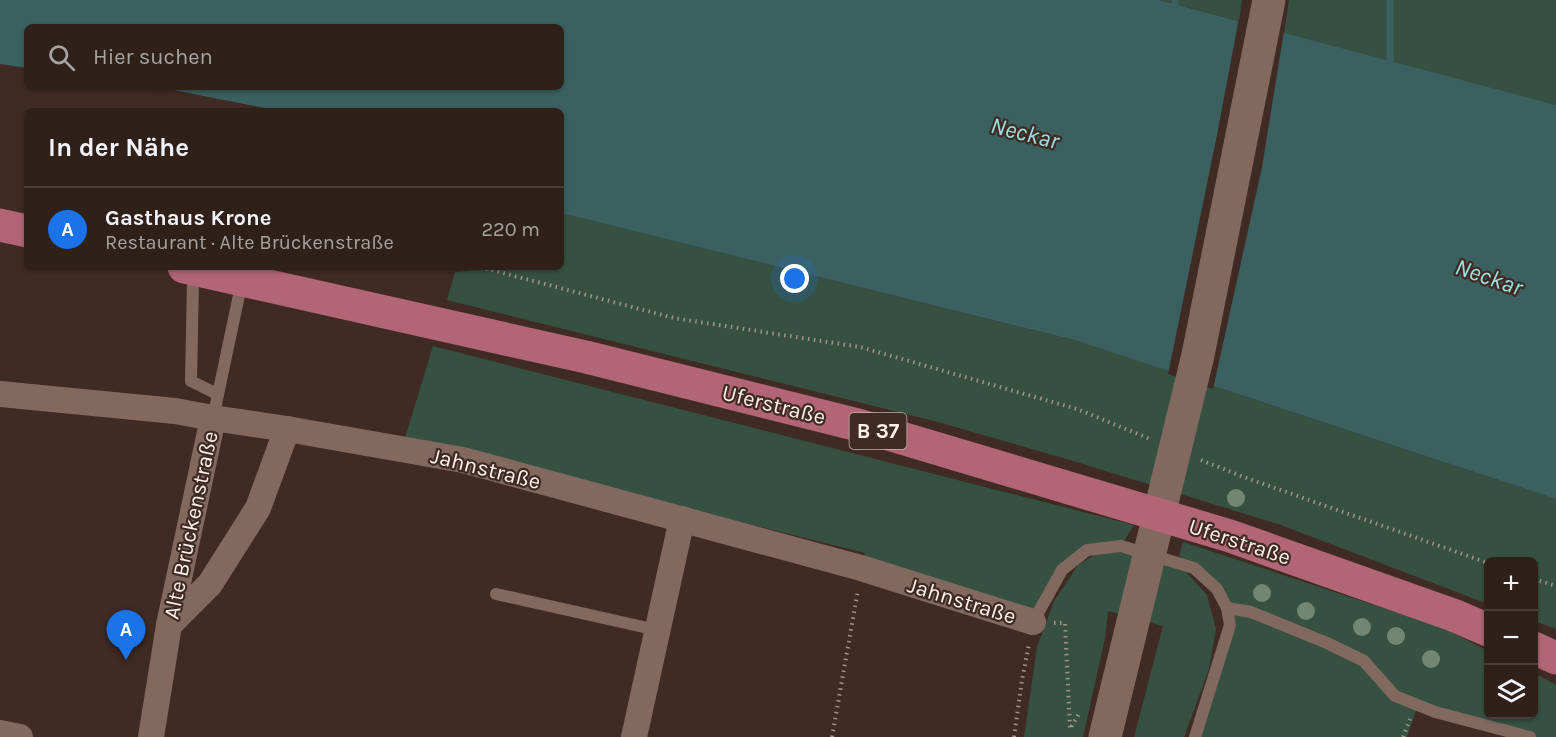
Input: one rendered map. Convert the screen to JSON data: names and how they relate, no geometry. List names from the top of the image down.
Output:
{
  "streets": {
    "main road": ["Uferstraße", "B 37"],
    "street": ["Jahnstraße", "Alte Brückenstraße"]
  },
  "crossings": [
    ["Jahnstraße", "Alte Brückenstraße"]
  ],
  "water": ["Neckar"],
  "page": {
    "search": "Hier suchen",
    "heading": "In der Nähe",
    "list": [
      {
        "mark": "A",
        "name": "Gasthaus Krone",
        "note": "Restaurant · Alte Brückenstraße",
        "value": "220 m"
      }
    ],
    "map_buttons": ["+", "−"],
    "pins": "A"
  }
}
